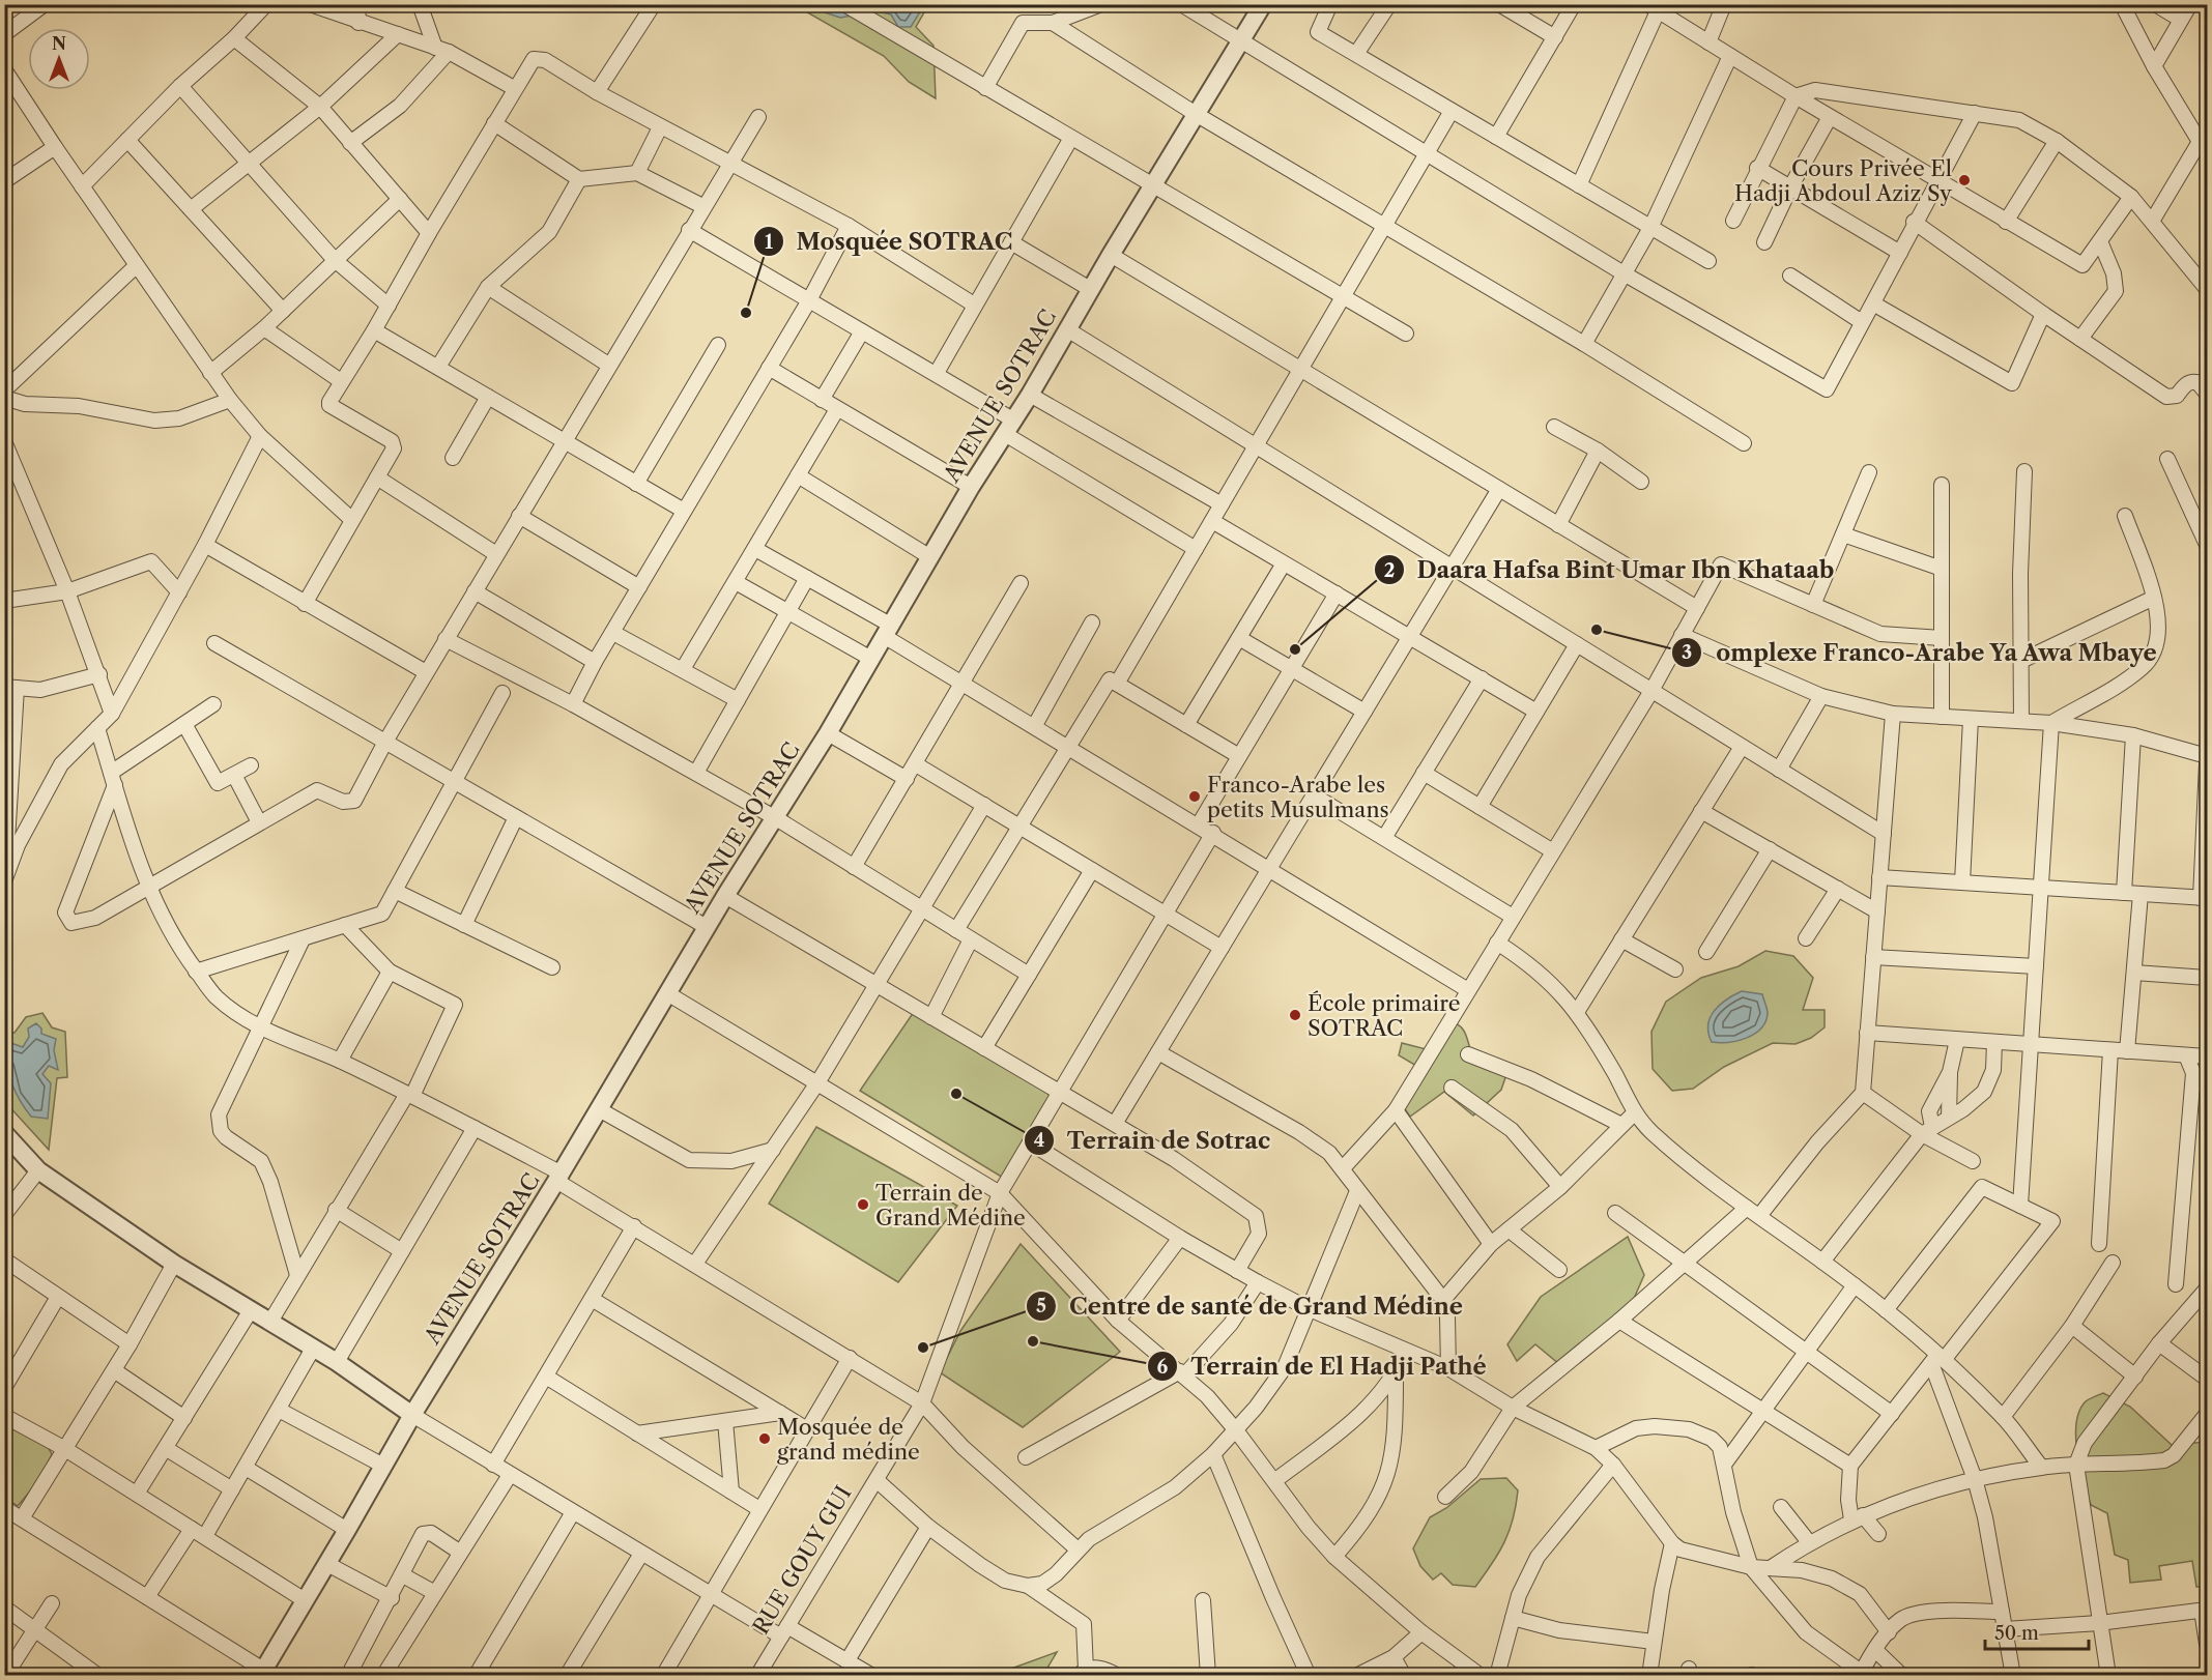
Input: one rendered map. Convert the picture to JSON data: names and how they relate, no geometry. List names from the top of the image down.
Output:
{
  "streets": {
    "street": ["AVENUE SOTRAC", "RUE GOUY GUI"]
  },
  "places": [
    "Cours Privée El Hadji Abdoul Aziz Sy",
    "Mosquée SOTRAC",
    "omplexe Franco-Arabe Ya Awa Mbaye",
    "Daara Hafsa Bint Umar Ibn Khataab",
    "Franco-Arabe les petits Musulmans",
    "École primaire SOTRAC",
    "Terrain de Sotrac",
    "Terrain de Grand Médine",
    "Terrain de El Hadji Pathé",
    "Centre de santé de Grand Médine",
    "Mosquée de grand médine"
  ],
  "scale_bar": "50 m",
  "north": "top"
}
